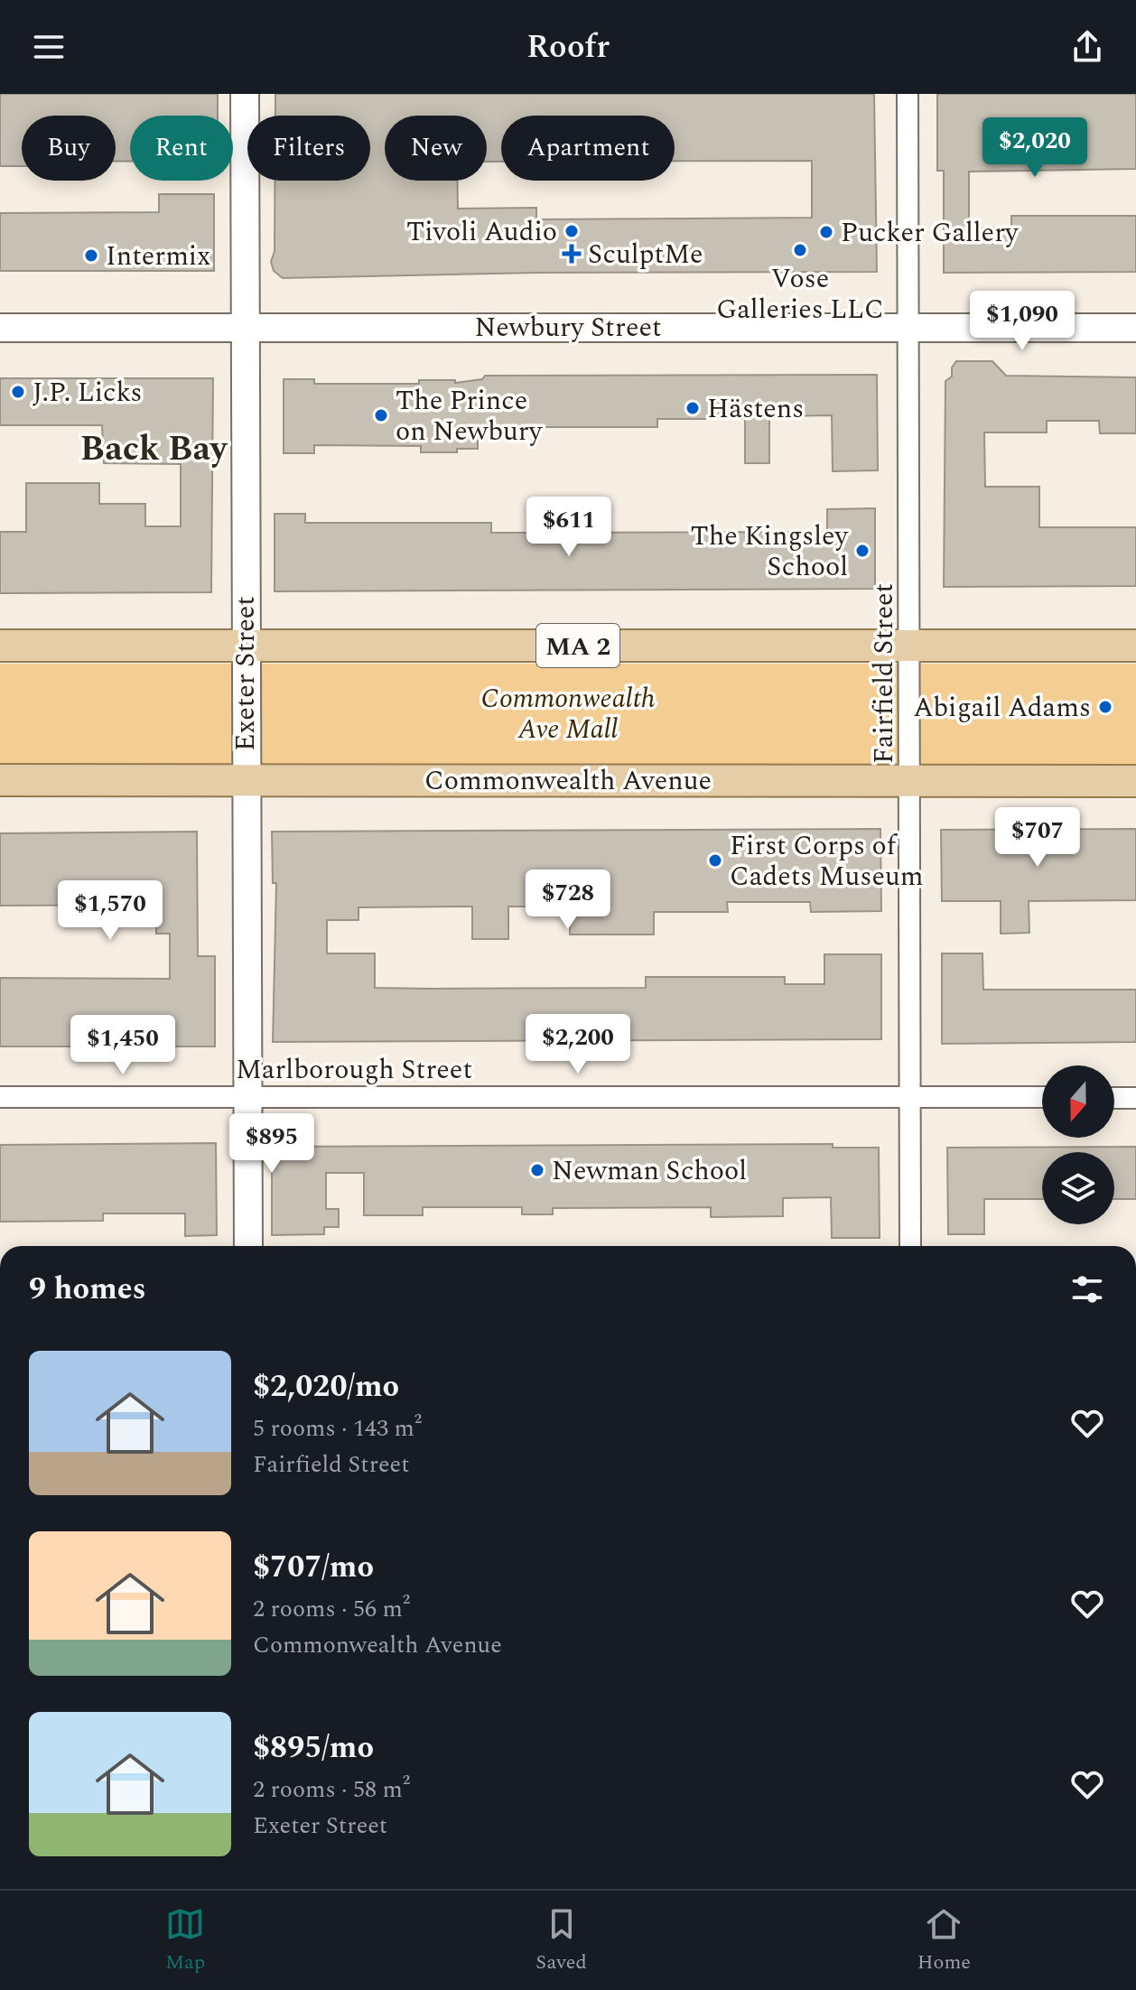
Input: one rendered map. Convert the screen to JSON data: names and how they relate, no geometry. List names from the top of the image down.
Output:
{
  "streets": {
    "main road": [
      "Newbury Street",
      "MA 2",
      "Exeter Street",
      "Commonwealth Avenue"
    ],
    "street": ["Fairfield Street", "Marlborough Street"]
  },
  "crossings": [
    ["Newbury Street", "Exeter Street"],
    ["Newbury Street", "Fairfield Street"],
    ["MA 2", "Exeter Street"],
    ["MA 2", "Fairfield Street"],
    ["Exeter Street", "Commonwealth Avenue"],
    ["Exeter Street", "Marlborough Street"],
    ["Fairfield Street", "Commonwealth Avenue"],
    ["Fairfield Street", "Marlborough Street"]
  ],
  "districts": ["Back Bay"],
  "parks": ["Commonwealth Ave Mall"],
  "places": {
    "other": [
      "Tivoli Audio",
      "Pucker Gallery",
      "Vose Galleries LLC",
      "Intermix",
      "J.P. Licks",
      "Hästens",
      "The Prince on Newbury",
      "The Kingsley School",
      "Abigail Adams",
      "First Corps of Cadets Museum",
      "Newman School"
    ],
    "health": ["SculptMe"]
  },
  "north": "bottom",
  "page": {
    "header": "Roofr",
    "chip": [
      "Buy",
      "Rent",
      "Filters",
      "New",
      "Apartment"
    ],
    "price": [
      "$2,020",
      "$1,090",
      "$611",
      "$707",
      "$728",
      "$1,570",
      "$2,200",
      "$1,450",
      "$895"
    ],
    "heading": "9 homes",
    "list": [
      {
        "name": "$2,020/mo",
        "note": "5 rooms · 143 m² · Fairfield Street"
      },
      {
        "name": "$707/mo",
        "note": "2 rooms · 56 m² · Commonwealth Avenue"
      },
      {
        "name": "$895/mo",
        "note": "2 rooms · 58 m² · Exeter Street"
      }
    ],
    "tabs": ["Map", "Saved", "Home"]
  }
}
